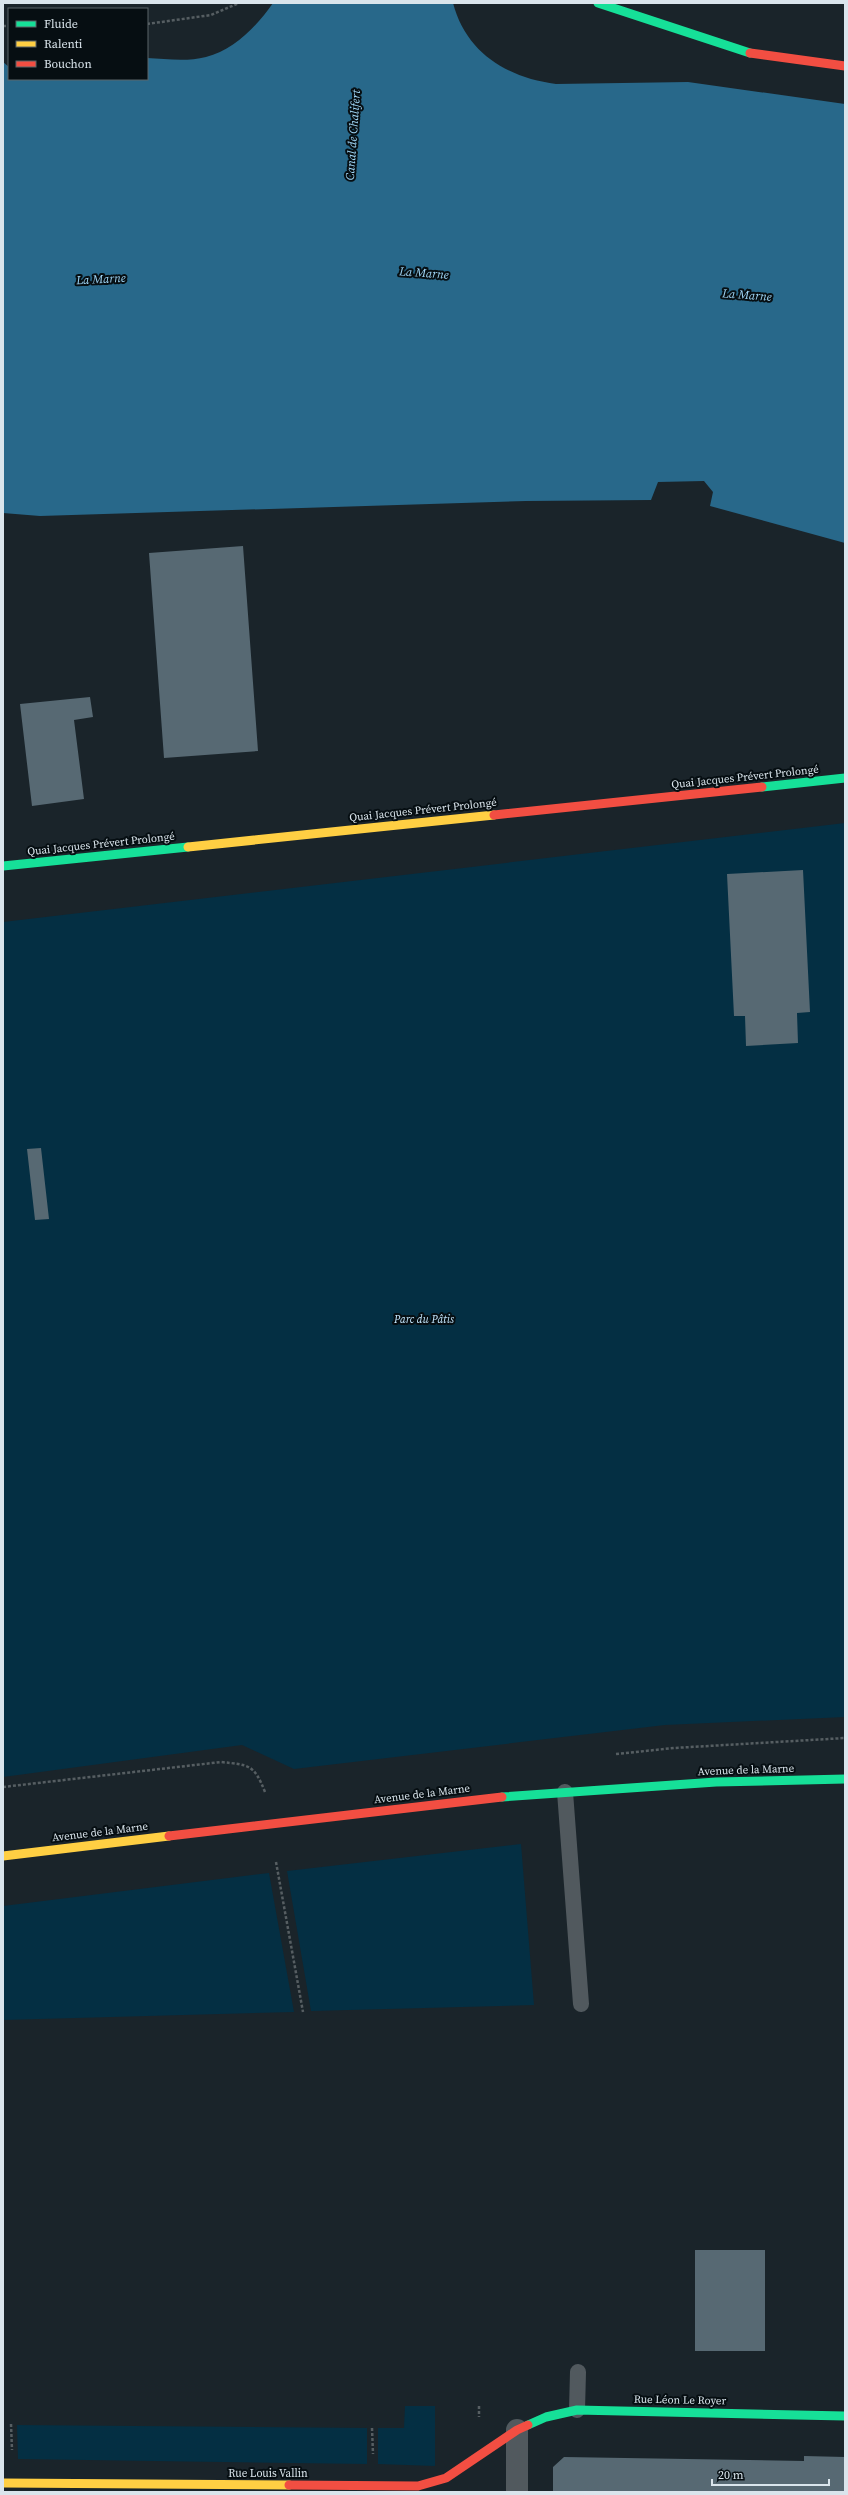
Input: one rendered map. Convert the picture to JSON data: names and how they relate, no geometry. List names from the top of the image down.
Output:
{
  "streets": {
    "street": [
      "Quai Jacques Prévert Prolongé",
      "Avenue de la Marne",
      "Rue Léon Le Royer",
      "Rue Louis Vallin"
    ]
  },
  "crossings": [
    ["Rue Léon Le Royer", "Rue Louis Vallin"]
  ],
  "water": ["Canal de Chalifert", "La Marne"],
  "parks": ["Parc du Pâtis"],
  "legend": ["Fluide", "Ralenti", "Bouchon"],
  "scale_bar": "20 m"
}
